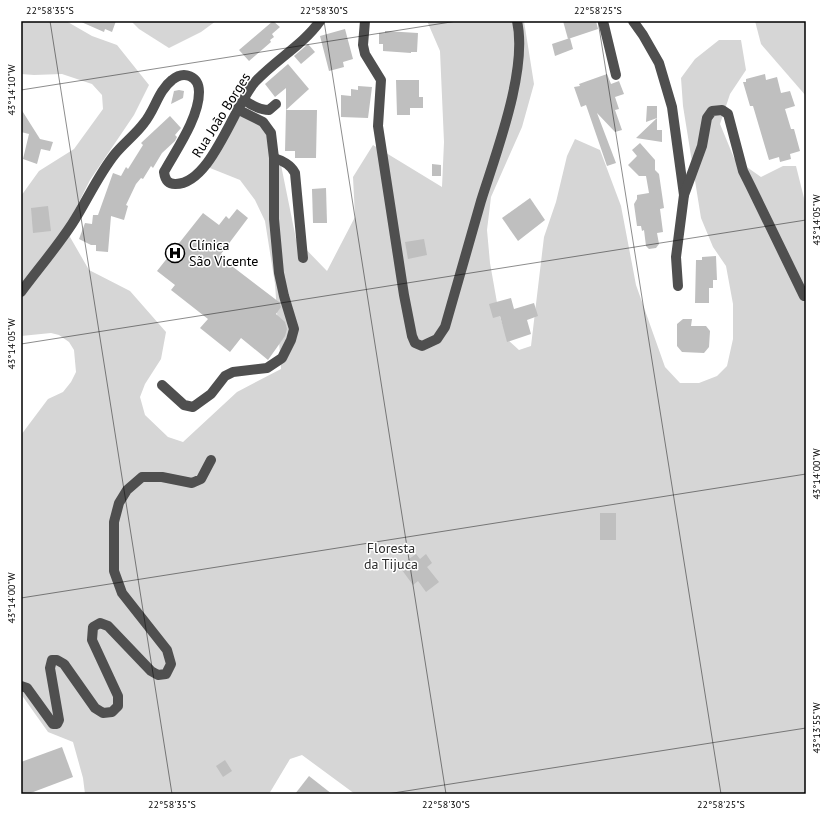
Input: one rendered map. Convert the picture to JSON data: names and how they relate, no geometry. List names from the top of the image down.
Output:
{
  "streets": {
    "street": ["Rua João Borges"]
  },
  "parks": ["Floresta da Tijuca"],
  "places": {
    "hospital": ["Clínica São Vicente"]
  },
  "coordinates": [
    "22°58'35\"S",
    "22°58'30\"S",
    "22°58'25\"S",
    "43°14'10\"W",
    "43°14'05\"W",
    "43°14'00\"W",
    "43°13'55\"W"
  ]
}
